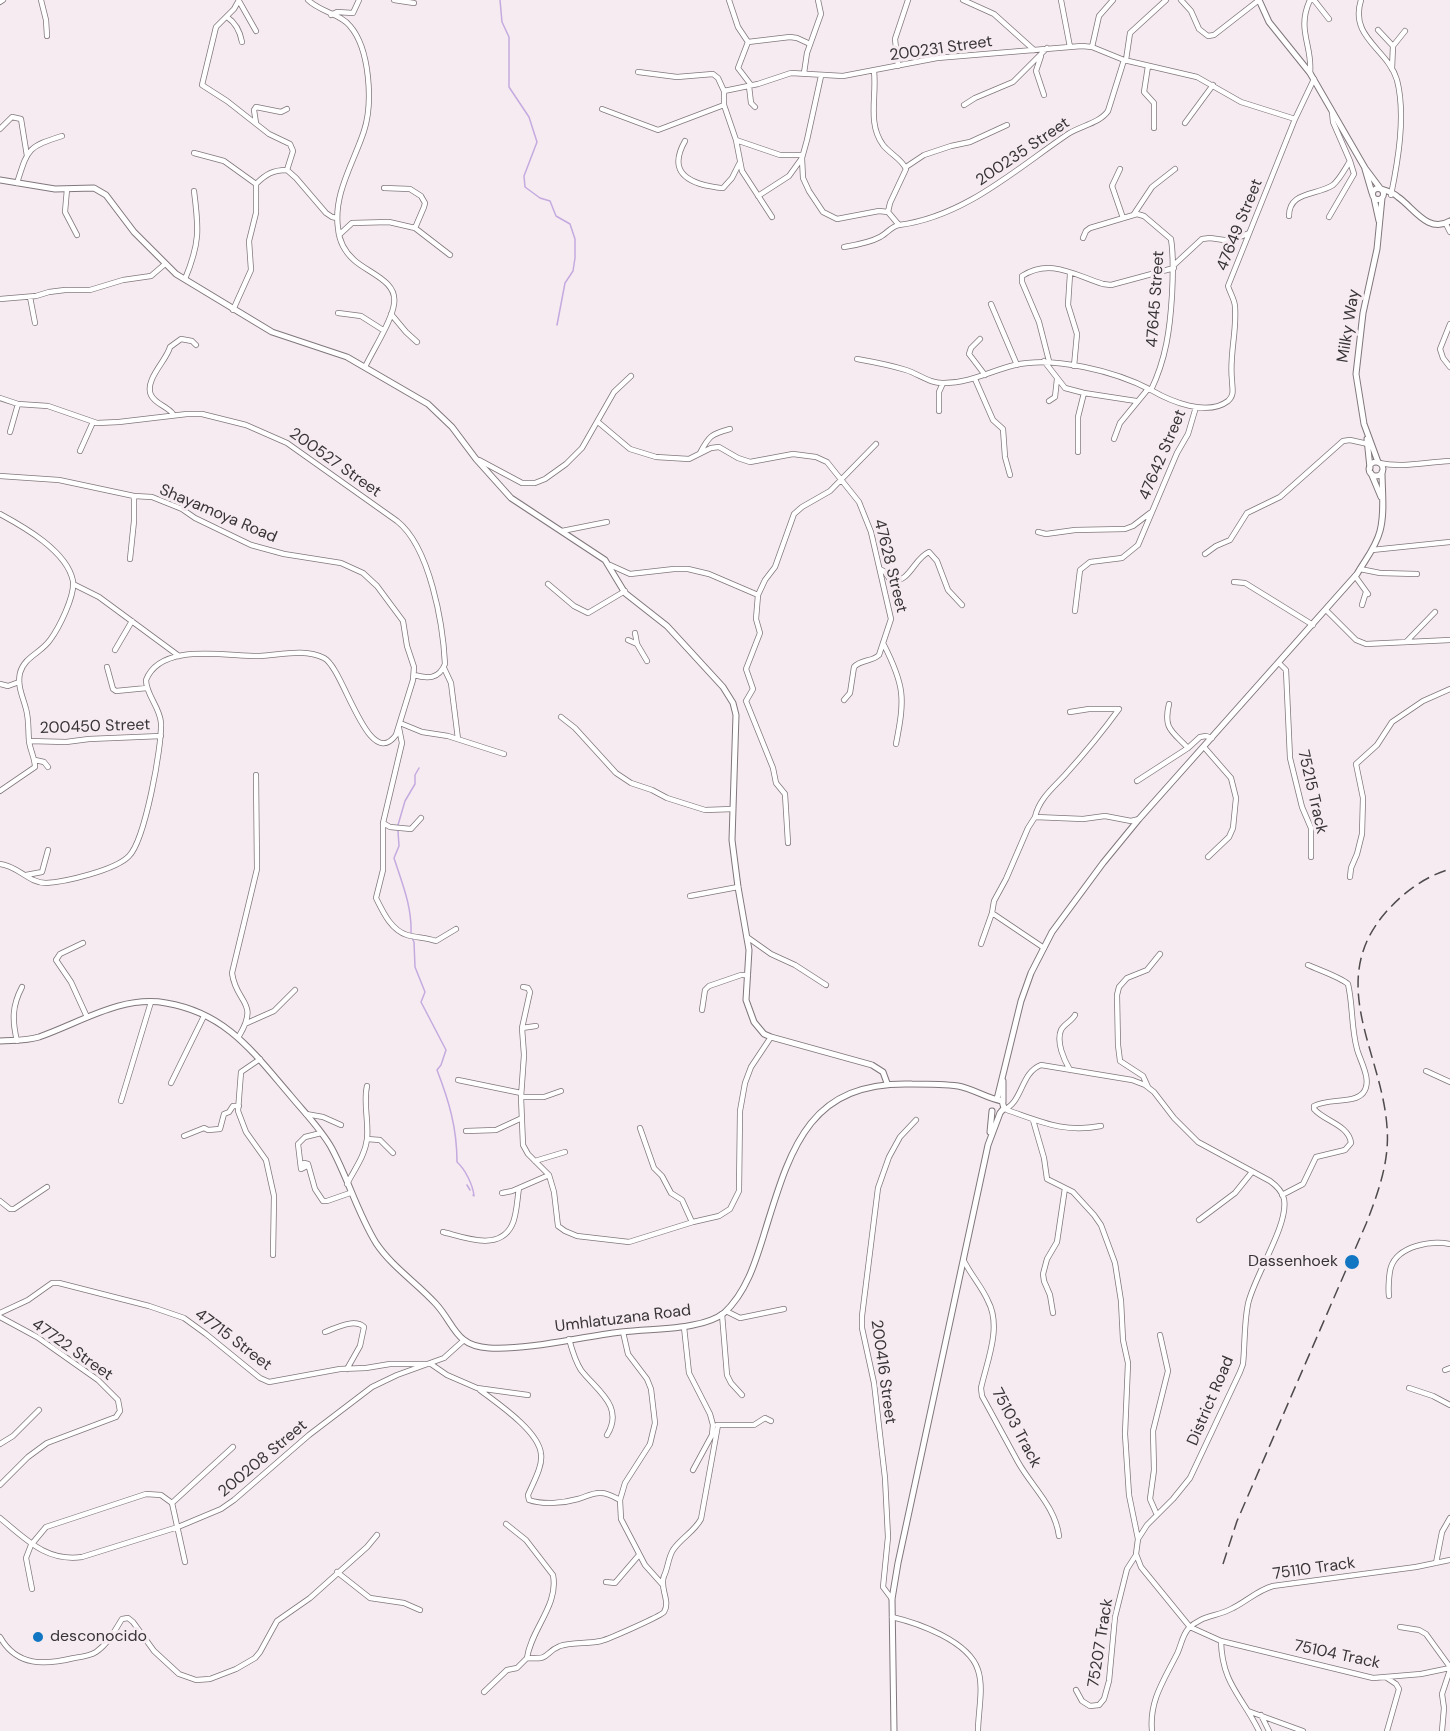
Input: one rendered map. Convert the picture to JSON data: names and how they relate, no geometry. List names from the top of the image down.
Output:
{
  "streets": {
    "street": [
      "200231 Street",
      "200235 Street",
      "47649 Street",
      "47645 Street",
      "Milky Way",
      "47642 Street",
      "200527 Street",
      "Shayamoya Road",
      "47628 Street",
      "200450 Street",
      "75215 Track",
      "Umhlatuzana Road",
      "47715 Street",
      "47722 Street",
      "200416 Street",
      "District Road",
      "75103 Track",
      "200208 Street",
      "75110 Track",
      "75207 Track",
      "75104 Track"
    ]
  },
  "crossings": [
    ["200231 Street", "200235 Street"],
    ["200231 Street", "47649 Street"],
    ["47649 Street", "47645 Street"],
    ["47649 Street", "Milky Way"],
    ["47649 Street", "47642 Street"],
    ["Milky Way", "75215 Track"],
    ["Umhlatuzana Road", "200208 Street"],
    ["47715 Street", "47722 Street"],
    ["47715 Street", "200208 Street"]
  ],
  "places": ["Dassenhoek", "desconocido"]
}
